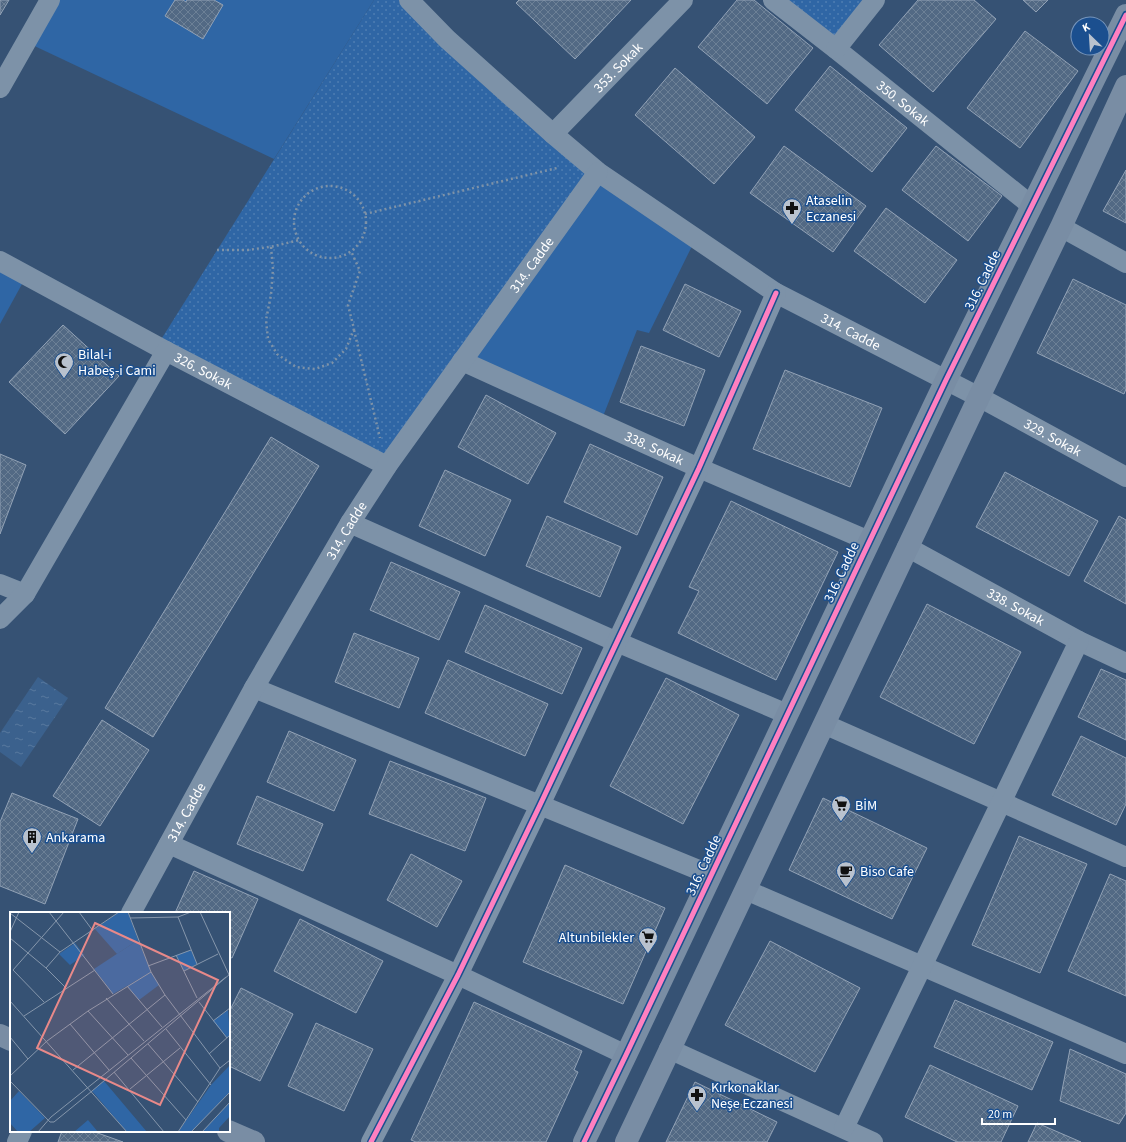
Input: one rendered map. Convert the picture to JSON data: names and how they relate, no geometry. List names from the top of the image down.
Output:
{
  "streets": {
    "street": [
      "353. Sokak",
      "350. Sokak",
      "314. Cadde",
      "316. Cadde",
      "326. Sokak",
      "329. Sokak",
      "338. Sokak"
    ]
  },
  "crossings": [
    ["353. Sokak", "314. Cadde"],
    ["350. Sokak", "316. Cadde"],
    ["314. Cadde", "316. Cadde"],
    ["314. Cadde", "326. Sokak"],
    ["314. Cadde", "329. Sokak"],
    ["314. Cadde", "338. Sokak"],
    ["316. Cadde", "338. Sokak"]
  ],
  "places": {
    "pharmacy": ["Ataselin Eczanesi", "Kırkonaklar Neşe Eczanesi"],
    "mosque": ["Bilal-i Habeş-i Cami"],
    "supermarket": ["BİM", "Altunbilekler"],
    "building": ["Ankarama"],
    "cafe": ["Biso Cafe"]
  },
  "scale_bar": "20 m",
  "north": "top left"
}
